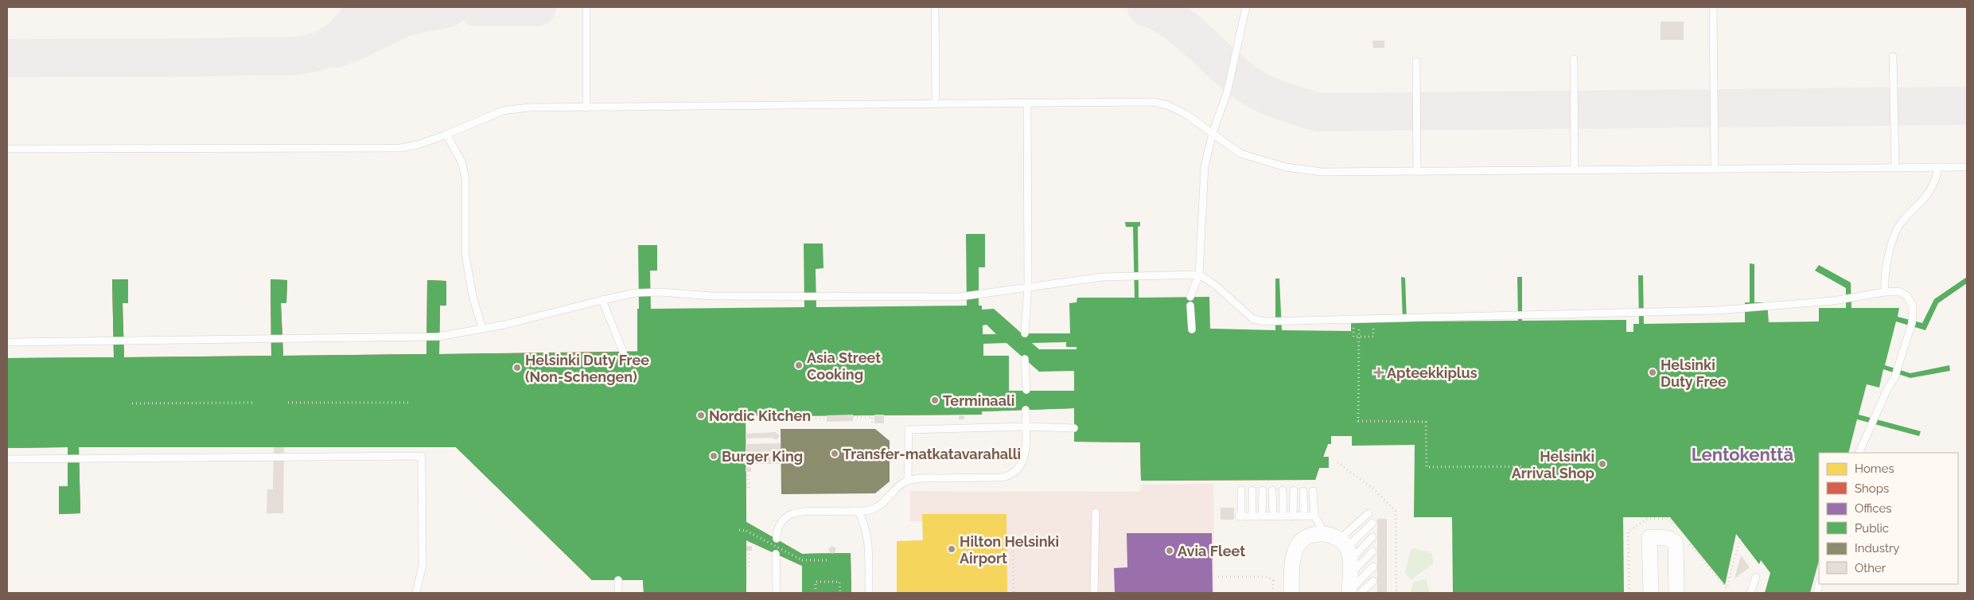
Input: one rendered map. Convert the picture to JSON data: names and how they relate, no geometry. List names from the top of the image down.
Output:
{
  "districts": ["Lentokenttä"],
  "places": {
    "other": [
      "Asia Street Cooking",
      "Helsinki Duty Free (Non-Schengen)",
      "Helsinki Duty Free",
      "Terminaali",
      "Nordic Kitchen",
      "Transfer-matkatavarahalli",
      "Burger King",
      "Helsinki Arrival Shop",
      "Hilton Helsinki Airport",
      "Avia Fleet"
    ],
    "health": ["Apteekkiplus"]
  },
  "legend": [
    "Homes",
    "Shops",
    "Offices",
    "Public",
    "Industry",
    "Other"
  ]
}
